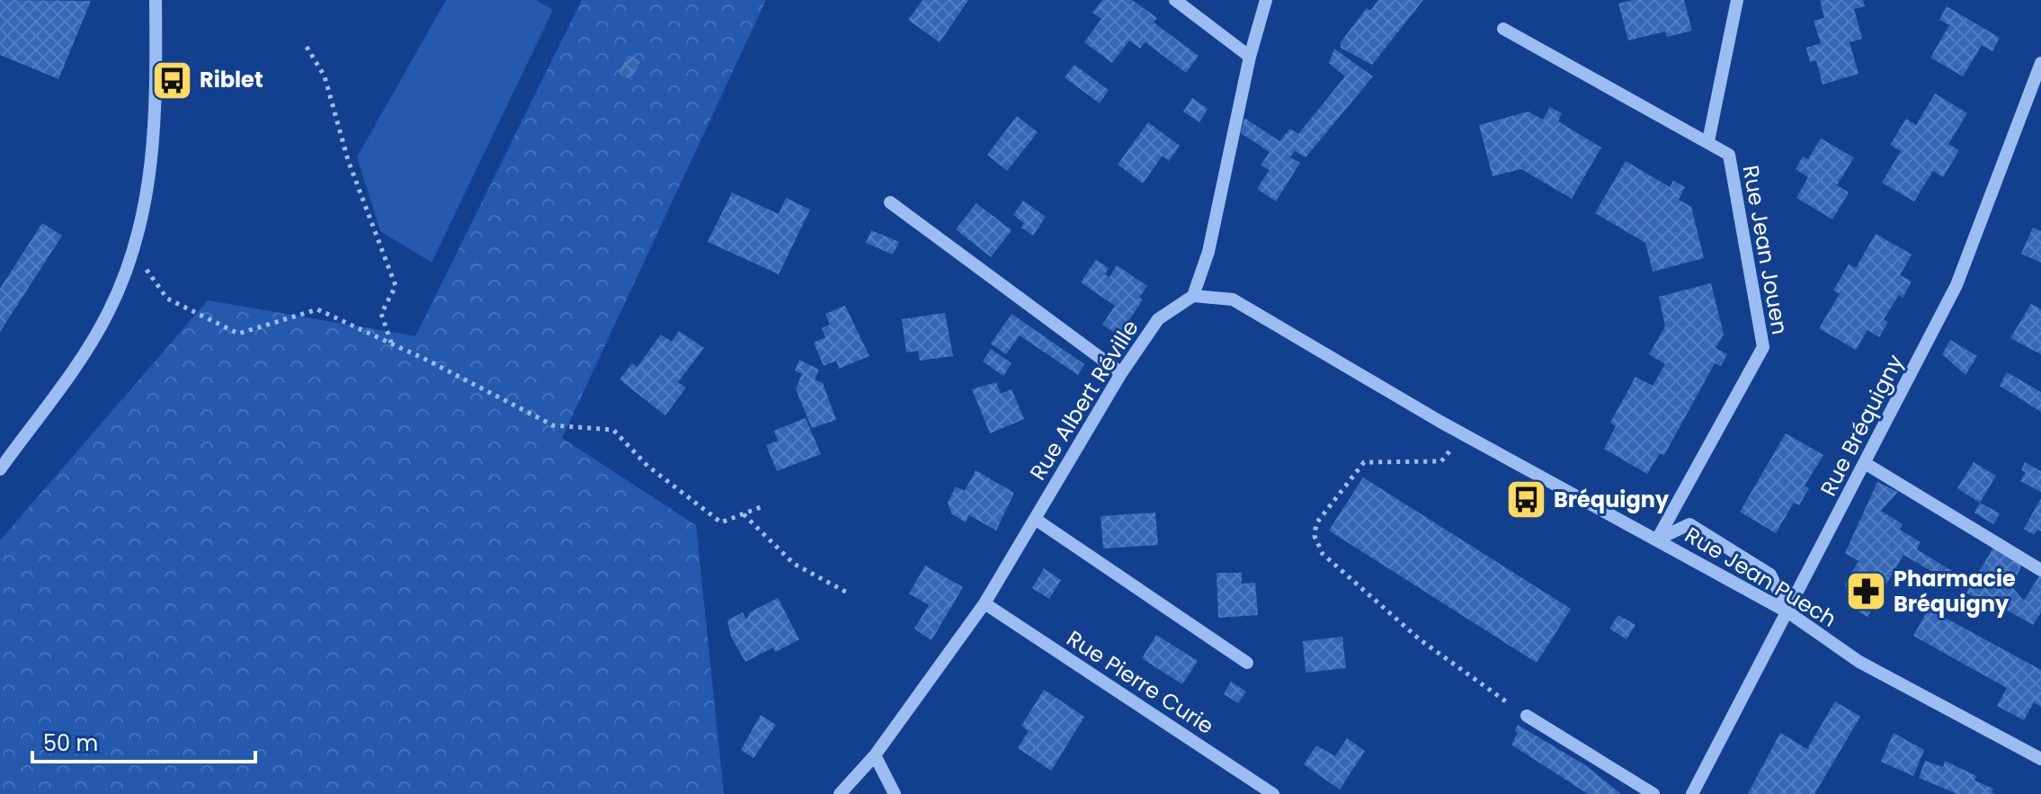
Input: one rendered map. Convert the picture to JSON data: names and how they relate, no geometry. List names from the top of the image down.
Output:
{
  "streets": {
    "street": [
      "Rue Jean Jouen",
      "Rue Albert Réville",
      "Rue Bréquigny",
      "Rue Jean Puech",
      "Rue Pierre Curie"
    ]
  },
  "crossings": [
    ["Rue Jean Jouen", "Rue Jean Puech"],
    ["Rue Albert Réville", "Rue Jean Puech"],
    ["Rue Albert Réville", "Rue Pierre Curie"],
    ["Rue Bréquigny", "Rue Jean Puech"]
  ],
  "places": {
    "bus stop": ["Riblet", "Bréquigny"],
    "pharmacy": ["Pharmacie Bréquigny"]
  },
  "scale_bar": "50 m"
}
